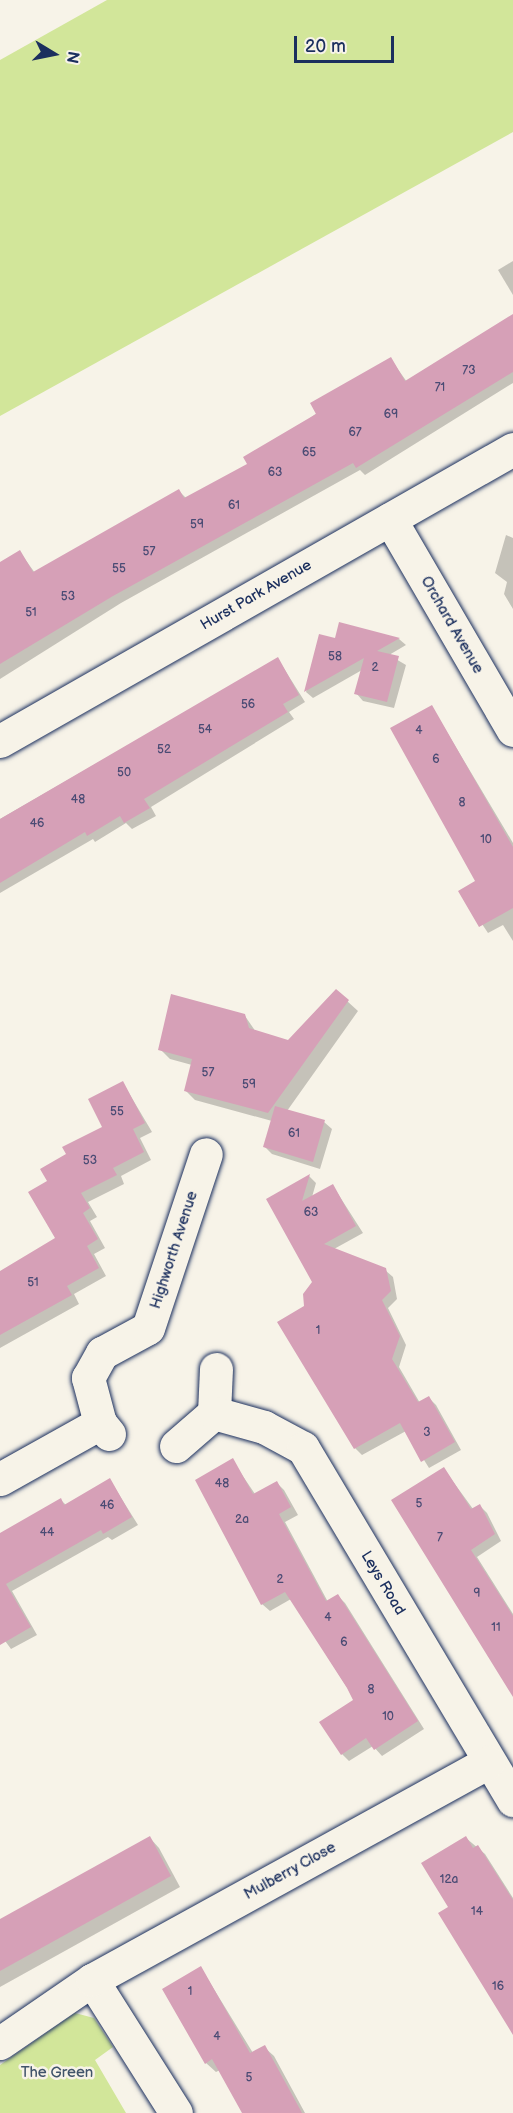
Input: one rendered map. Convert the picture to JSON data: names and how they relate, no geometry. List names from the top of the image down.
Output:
{
  "streets": {
    "street": [
      "Hurst Park Avenue",
      "Orchard Avenue",
      "Highworth Avenue",
      "Leys Road",
      "Mulberry Close"
    ]
  },
  "crossings": [
    ["Hurst Park Avenue", "Orchard Avenue"],
    ["Leys Road", "Mulberry Close"]
  ],
  "parks": ["The Green"],
  "house_numbers": [
    "73",
    "71",
    "69",
    "67",
    "65",
    "63",
    "61",
    "59",
    "57",
    "55",
    "53",
    "51",
    "58",
    "2",
    "56",
    "54",
    "4",
    "52",
    "6",
    "50",
    "48",
    "8",
    "46",
    "10",
    "57",
    "59",
    "55",
    "61",
    "53",
    "63",
    "51",
    "1",
    "3",
    "48",
    "5",
    "46",
    "2a",
    "44",
    "7",
    "2",
    "9",
    "4",
    "11",
    "6",
    "8",
    "10",
    "12a",
    "14",
    "16",
    "1",
    "4",
    "5"
  ],
  "scale_bar": "20 m",
  "north": "right"
}
